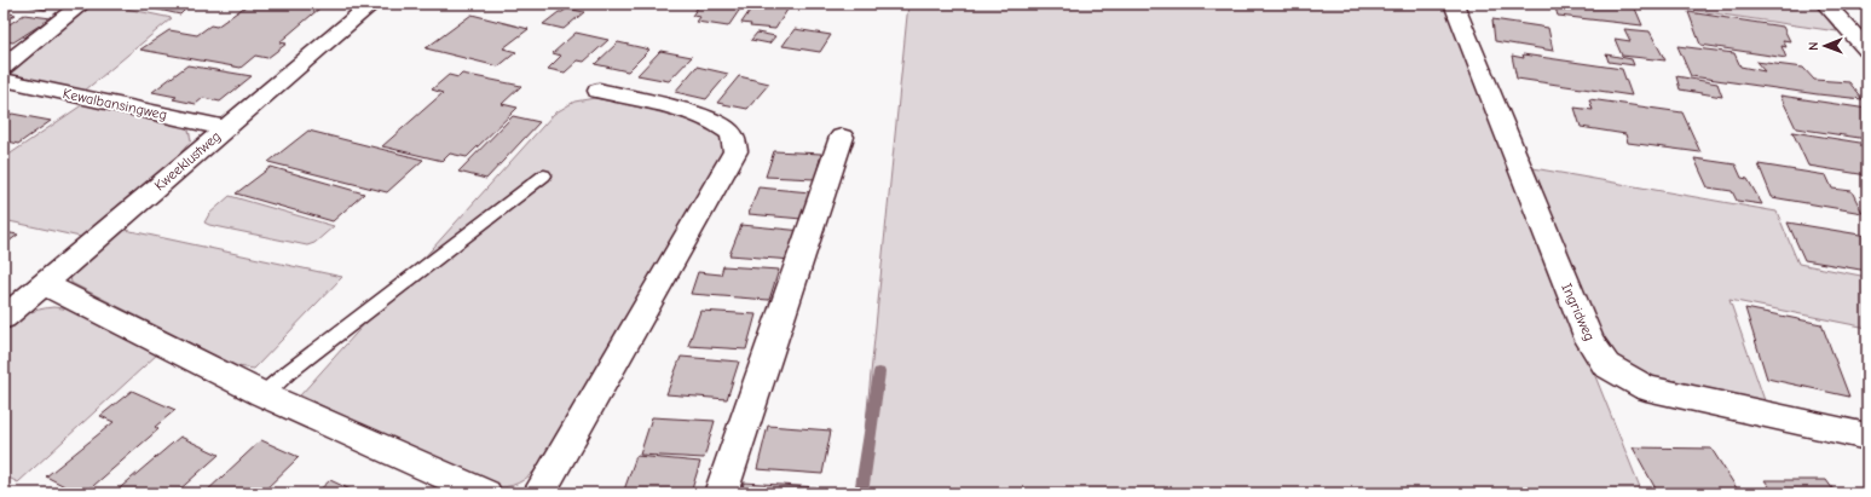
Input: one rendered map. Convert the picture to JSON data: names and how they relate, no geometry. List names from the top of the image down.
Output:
{
  "streets": {
    "street": ["Kewalbansingweg", "Kweeklustweg", "Ingridweg"]
  },
  "crossings": [
    ["Kewalbansingweg", "Kweeklustweg"]
  ],
  "north": "left"
}
